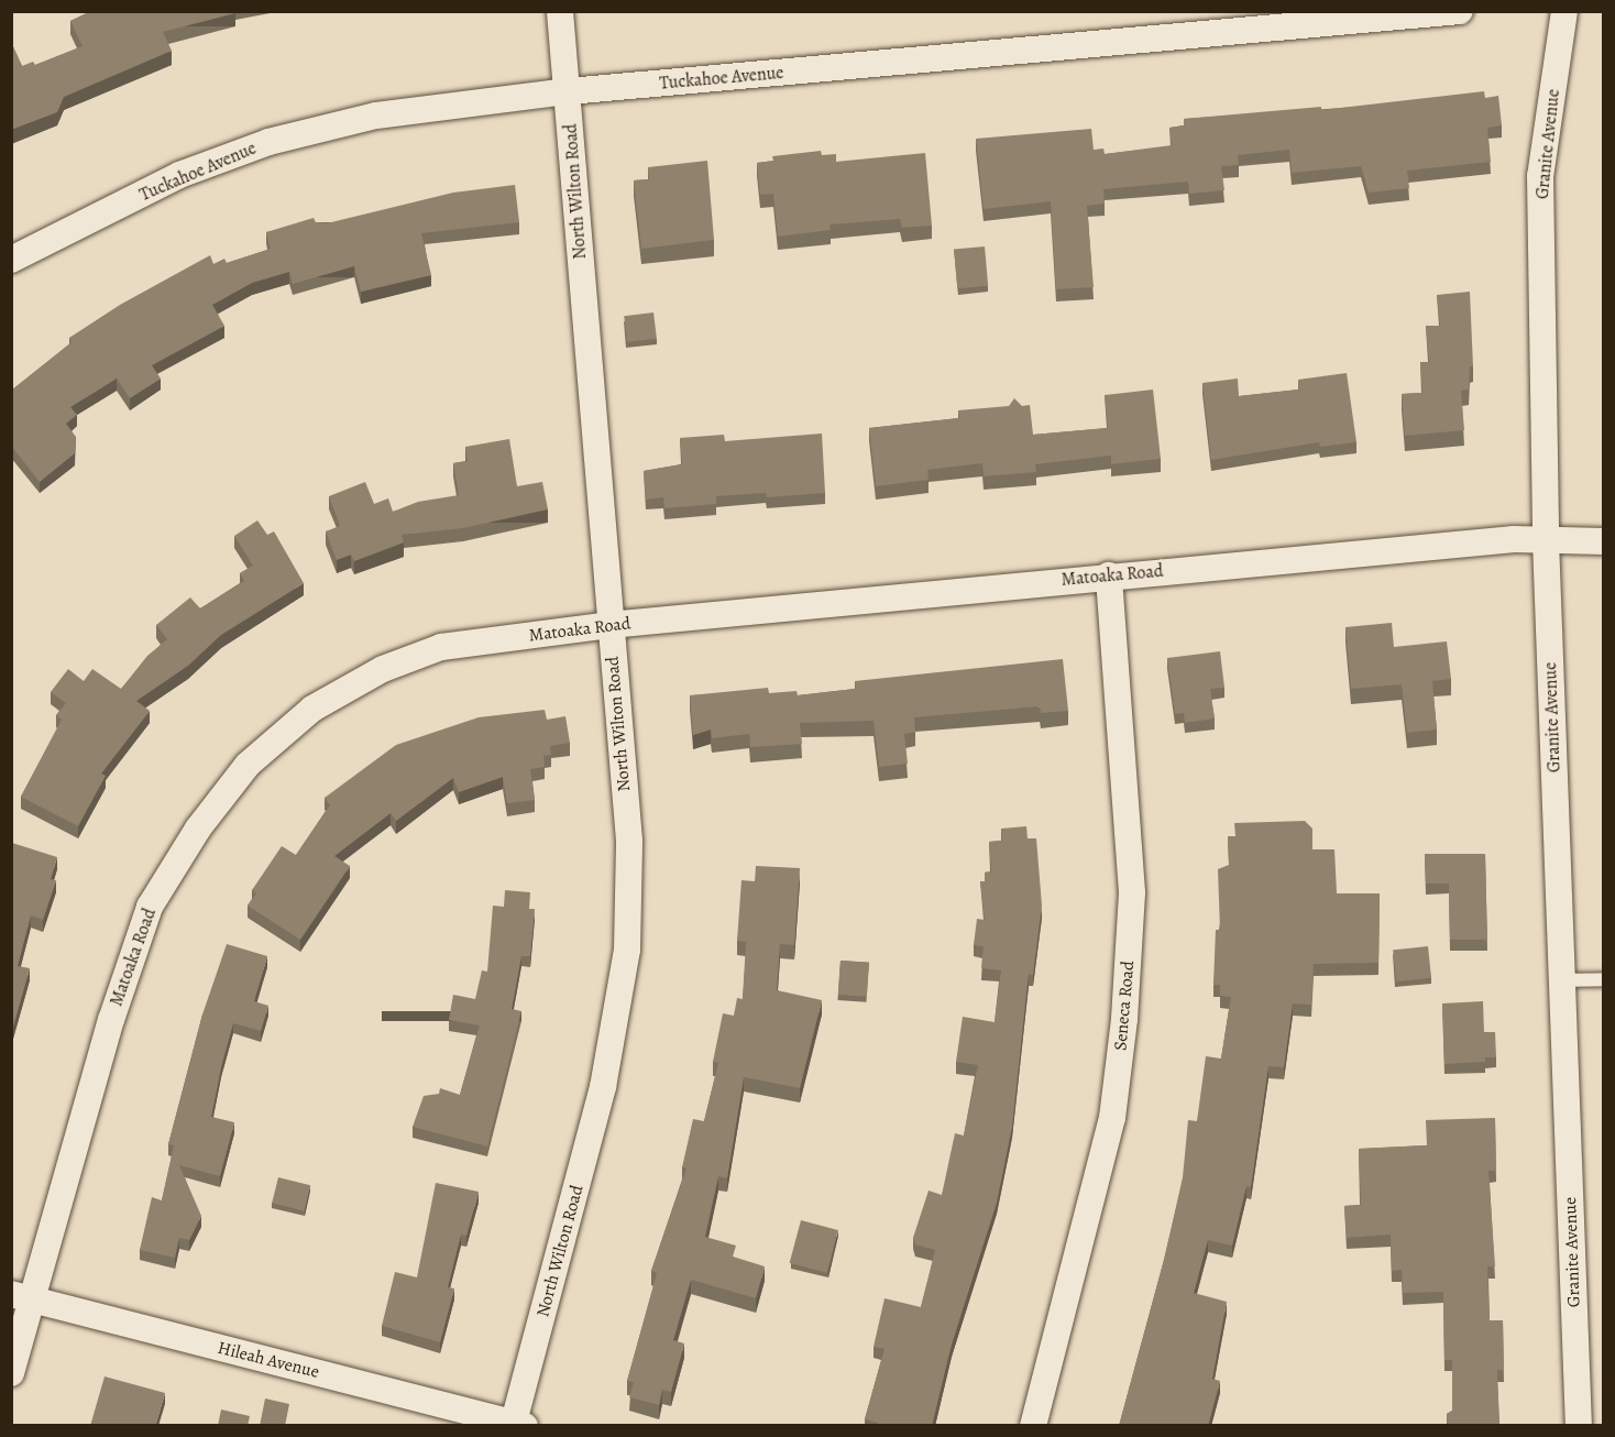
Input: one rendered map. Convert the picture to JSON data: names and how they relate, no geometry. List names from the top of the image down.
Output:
{
  "streets": {
    "street": [
      "Tuckahoe Avenue",
      "Granite Avenue",
      "North Wilton Road",
      "Matoaka Road",
      "Seneca Road",
      "Hileah Avenue"
    ]
  },
  "crossings": [
    ["Tuckahoe Avenue", "North Wilton Road"],
    ["Granite Avenue", "Matoaka Road"],
    ["North Wilton Road", "Matoaka Road"],
    ["North Wilton Road", "Hileah Avenue"],
    ["Matoaka Road", "Seneca Road"],
    ["Matoaka Road", "Hileah Avenue"]
  ]
}
